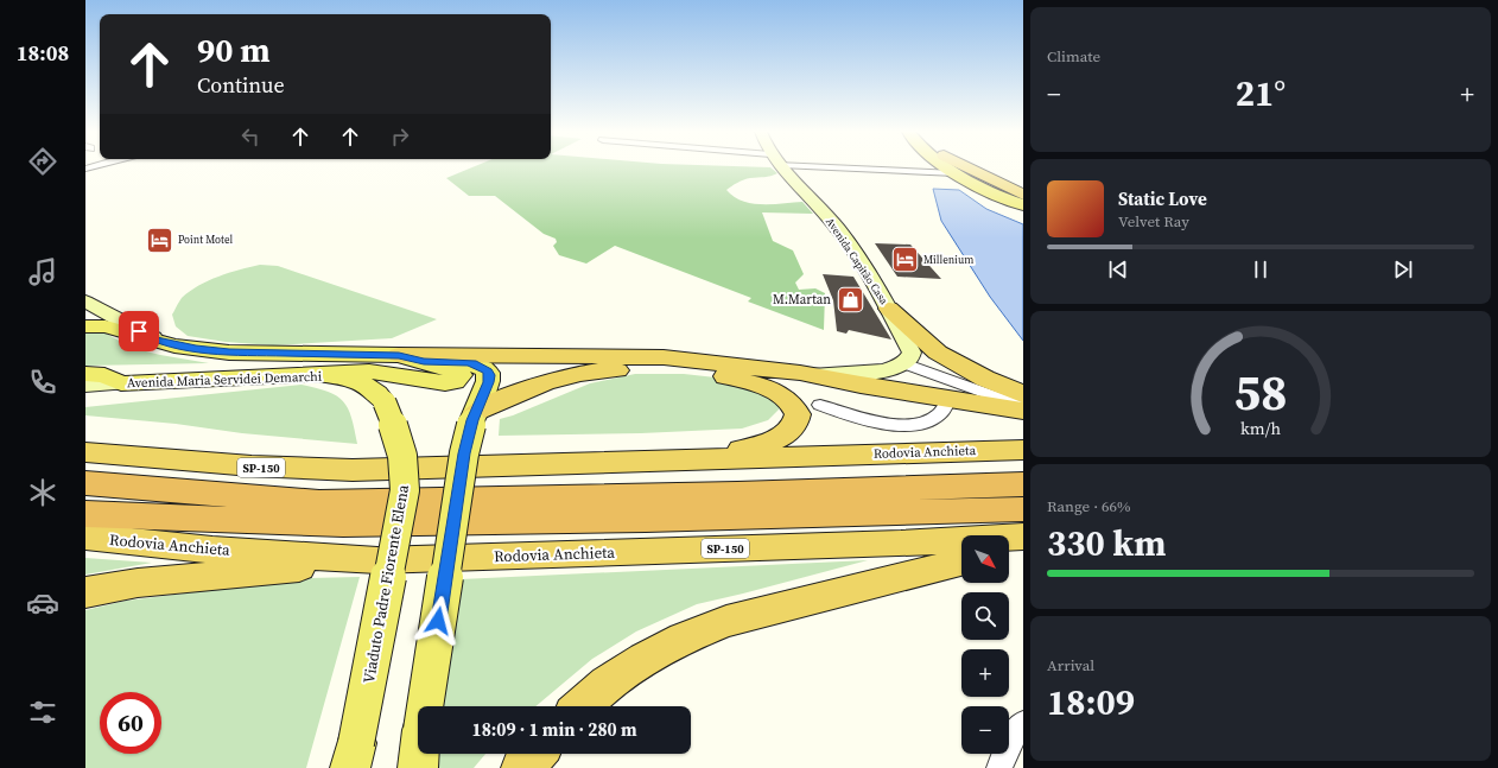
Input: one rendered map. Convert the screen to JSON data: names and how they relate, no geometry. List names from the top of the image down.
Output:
{
  "streets": {
    "highway": ["Rodovia Anchieta", "SP-150"],
    "main road": ["Avenida Capitão Casa", "Avenida Maria Servidei Demarchi", "Viaduto Padre Fiorente Elena"]
  },
  "crossings": [
    ["Avenida Maria Servidei Demarchi", "Viaduto Padre Fiorente Elena"]
  ],
  "places": {
    "hotel": ["Point Motel", "Millenium"],
    "shop": ["M.Martan"]
  },
  "north": "bottom right",
  "page": {
    "tabs": "18:08",
    "tile": [
      "Climate",
      ["Range · 66%", "330 km"],
      ["Arrival", "18:09"]
    ],
    "turn": ["90 m", "Continue"],
    "heat": ["−", "21°", "+"],
    "song": ["Static Love", "Velvet Ray"],
    "map_buttons": ["+", "−"],
    "limit": "60",
    "trip": "18:09 · 1 min · 280 m",
    "gauge": ["58", "km/h"]
  }
}
